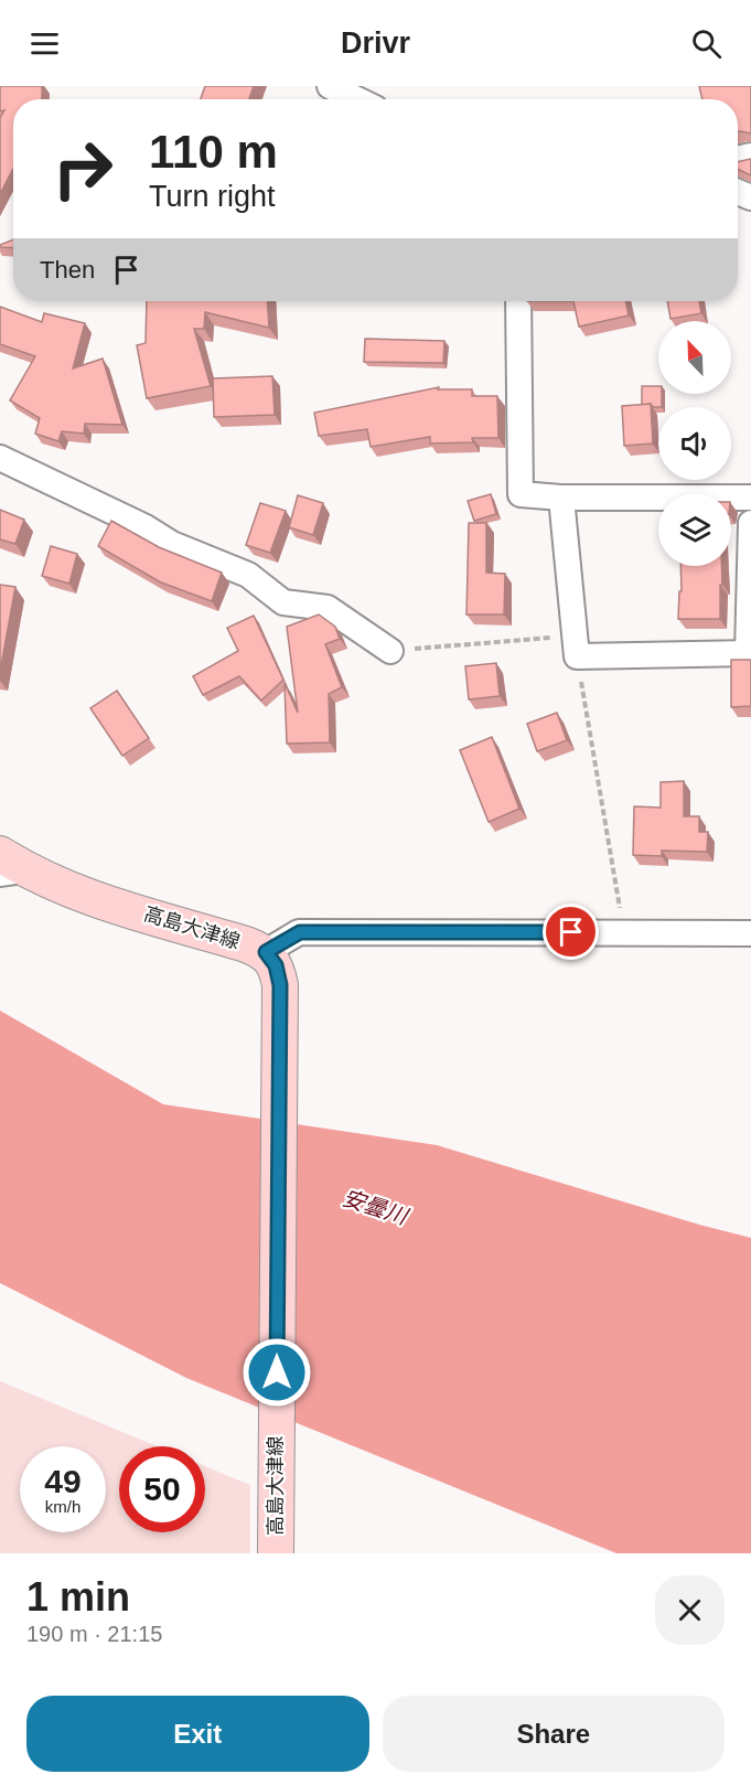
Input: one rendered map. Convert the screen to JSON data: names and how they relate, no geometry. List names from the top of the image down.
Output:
{
  "streets": {
    "main road": ["高島大津線"]
  },
  "water": ["安曇川"],
  "north": "top left",
  "page": {
    "header": "Drivr",
    "turn": ["110 m", "Turn right"],
    "then": "Then",
    "speed": "49 km/h",
    "limit": "50",
    "heading": ["1 min", "190 m · 21:15"],
    "buttons": ["Exit", "Share"]
  }
}
